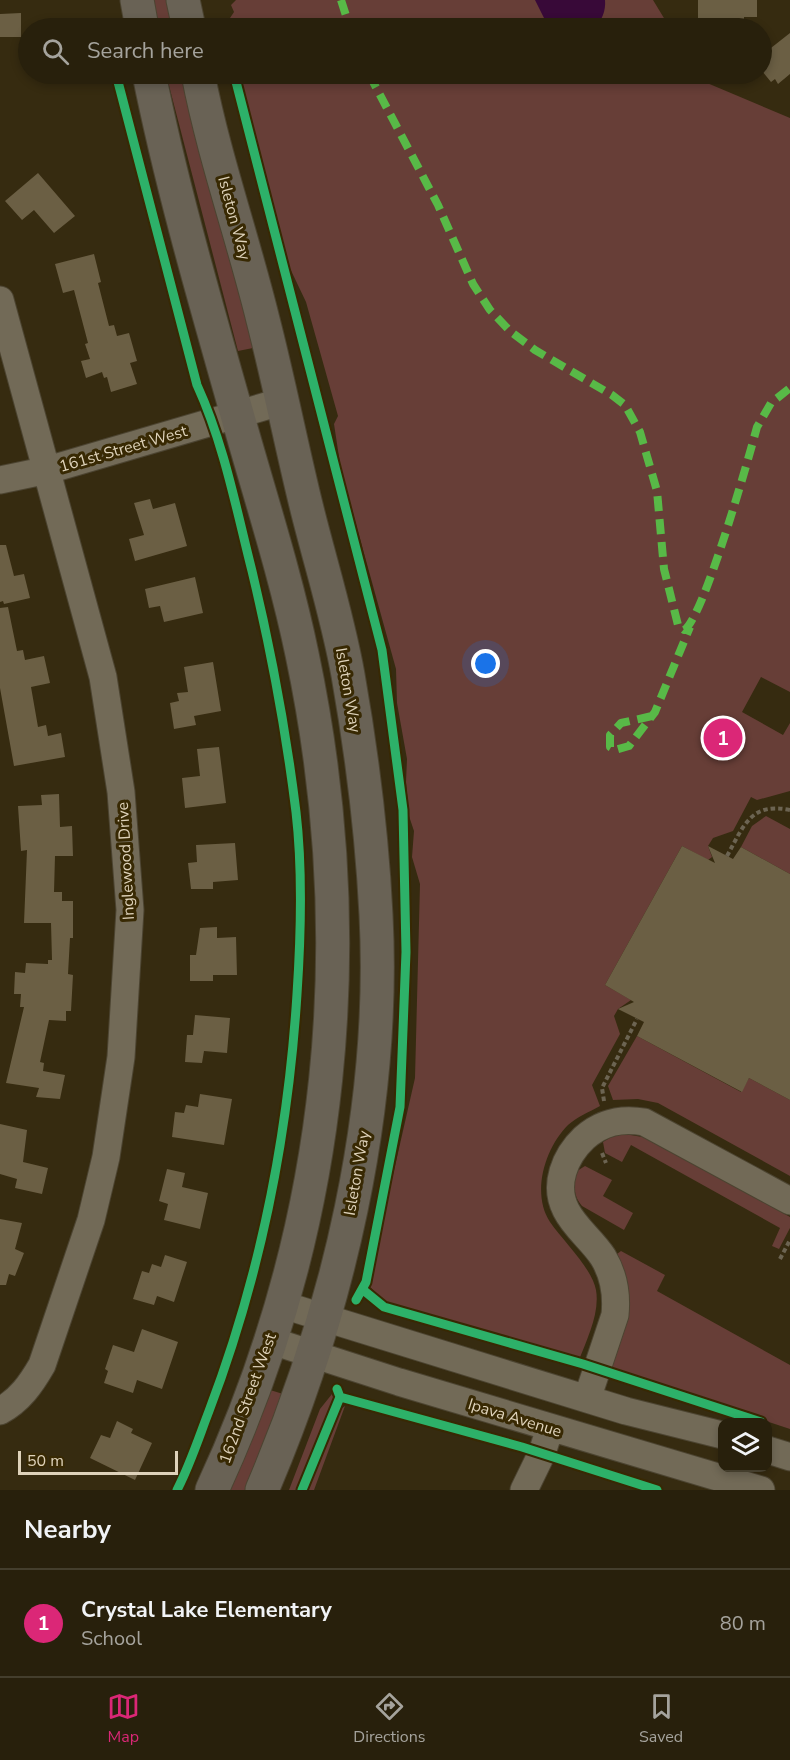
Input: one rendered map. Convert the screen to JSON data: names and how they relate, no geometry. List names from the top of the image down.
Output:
{
  "streets": {
    "main road": ["Isleton Way", "162nd Street West"],
    "street": ["161st Street West", "Inglewood Drive", "Ipava Avenue"]
  },
  "crossings": [
    ["Isleton Way", "161st Street West"],
    ["161st Street West", "Inglewood Drive"],
    ["162nd Street West", "Ipava Avenue"]
  ],
  "scale_bar": "50 m",
  "page": {
    "search": "Search here",
    "pins": "1",
    "scale": "50 m",
    "heading": "Nearby",
    "list": [
      {
        "mark": "1",
        "name": "Crystal Lake Elementary",
        "note": "School",
        "value": "80 m"
      }
    ],
    "nav": ["Map", "Directions", "Saved"]
  }
}
